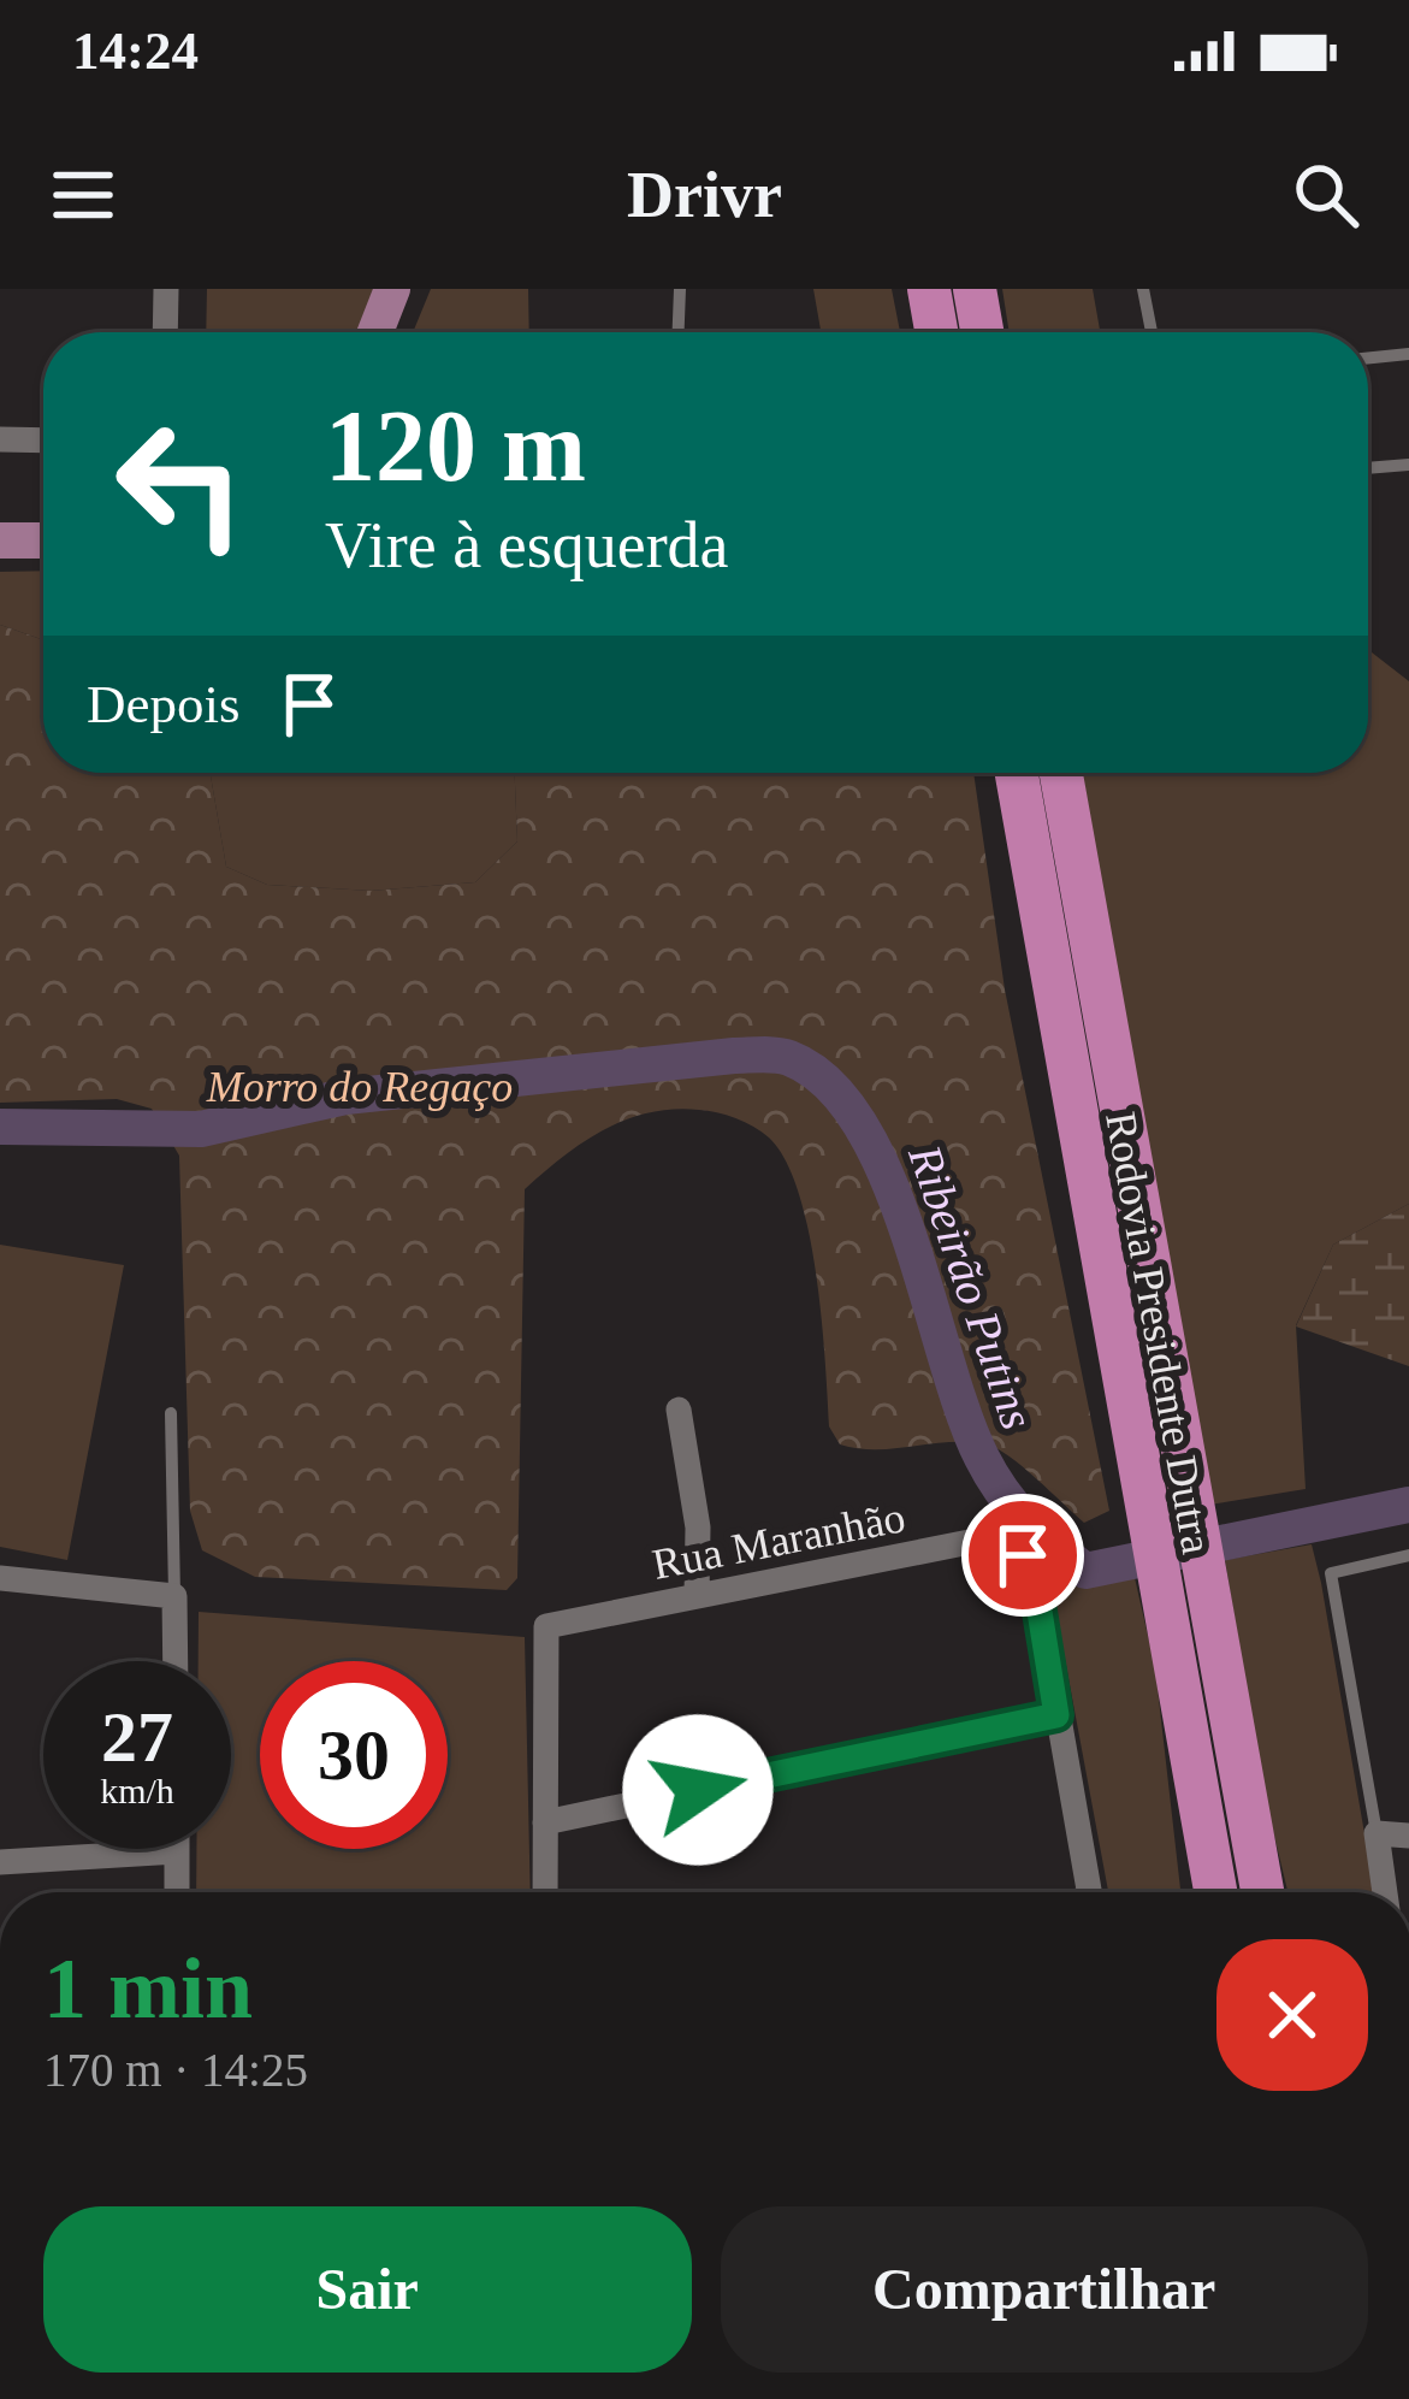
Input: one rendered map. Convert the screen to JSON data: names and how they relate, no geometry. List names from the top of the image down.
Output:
{
  "streets": {
    "highway": ["Rodovia Presidente Dutra"],
    "street": ["Rua Maranhão"]
  },
  "water": ["Ribeirão Putins"],
  "parks": ["Morro do Regaço"],
  "page": {
    "status": "14:24",
    "header": "Drivr",
    "turn": ["120 m", "Vire à esquerda"],
    "then": "Depois",
    "speed": "27 km/h",
    "limit": "30",
    "heading": ["1 min", "170 m · 14:25"],
    "buttons": ["Sair", "Compartilhar"]
  }
}
